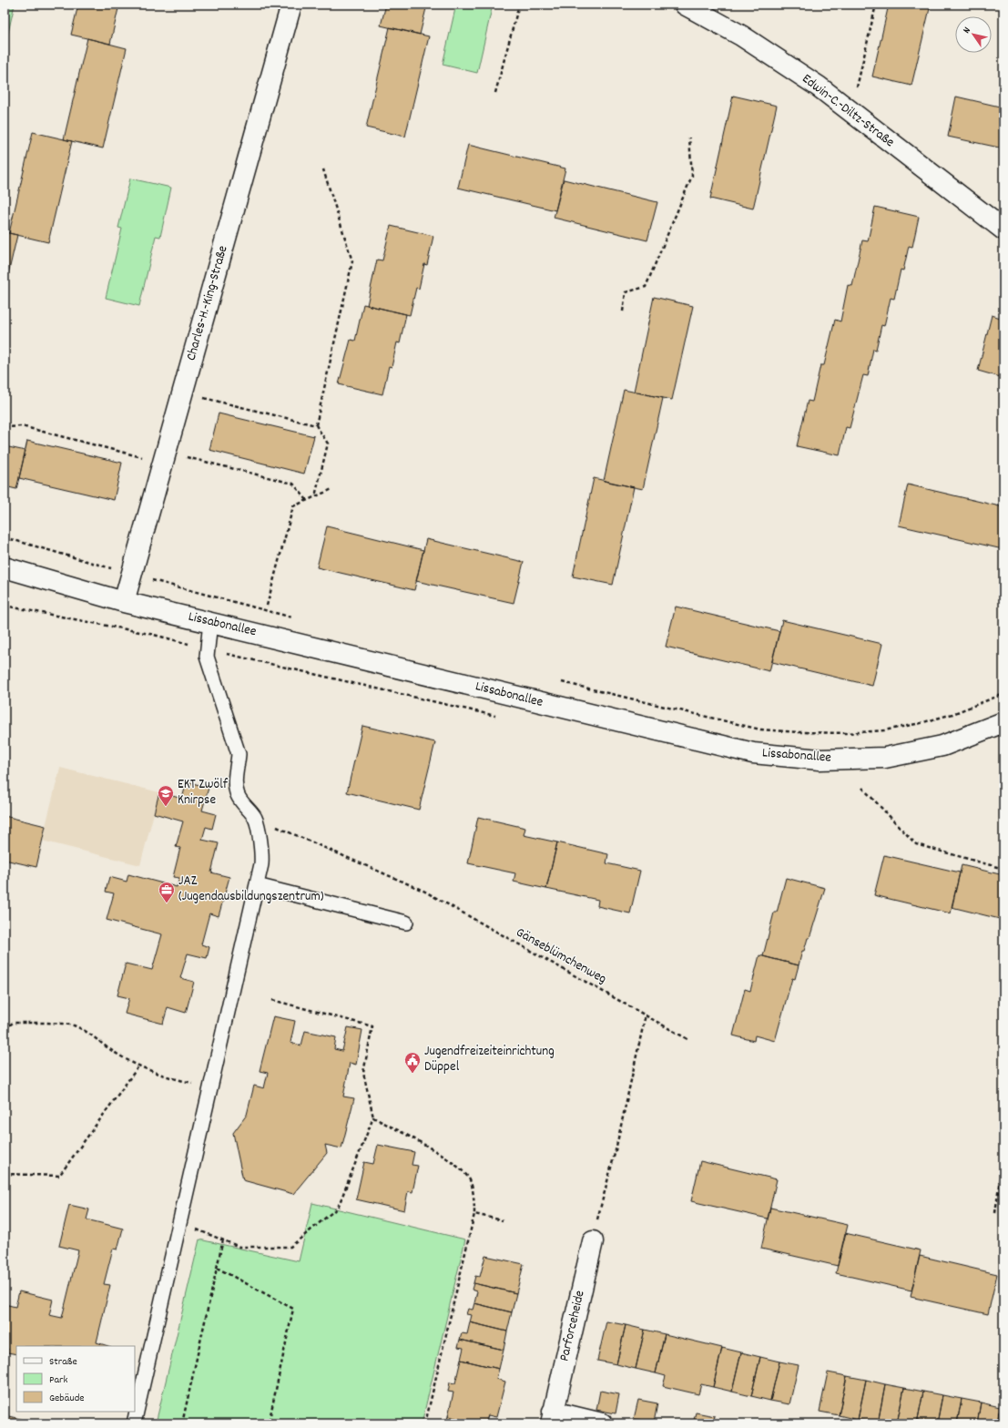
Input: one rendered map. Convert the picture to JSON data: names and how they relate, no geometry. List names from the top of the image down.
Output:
{
  "streets": {
    "street": [
      "Edwin-C.-Diltz-Straße",
      "Charles-H.-King-Straße",
      "Lissabonallee",
      "Parforceheide"
    ],
    "path": ["Gänseblümchenweg"]
  },
  "crossings": [
    ["Charles-H.-King-Straße", "Lissabonallee"]
  ],
  "places": {
    "school or university": ["EKT Zwölf Knirpse"],
    "office": ["JAZ (Jugendausbildungszentrum)"],
    "public building": ["Jugendfreizeiteinrichtung Düppel"]
  },
  "legend": ["Straße", "Park", "Gebäude"],
  "north": "top left"
}
